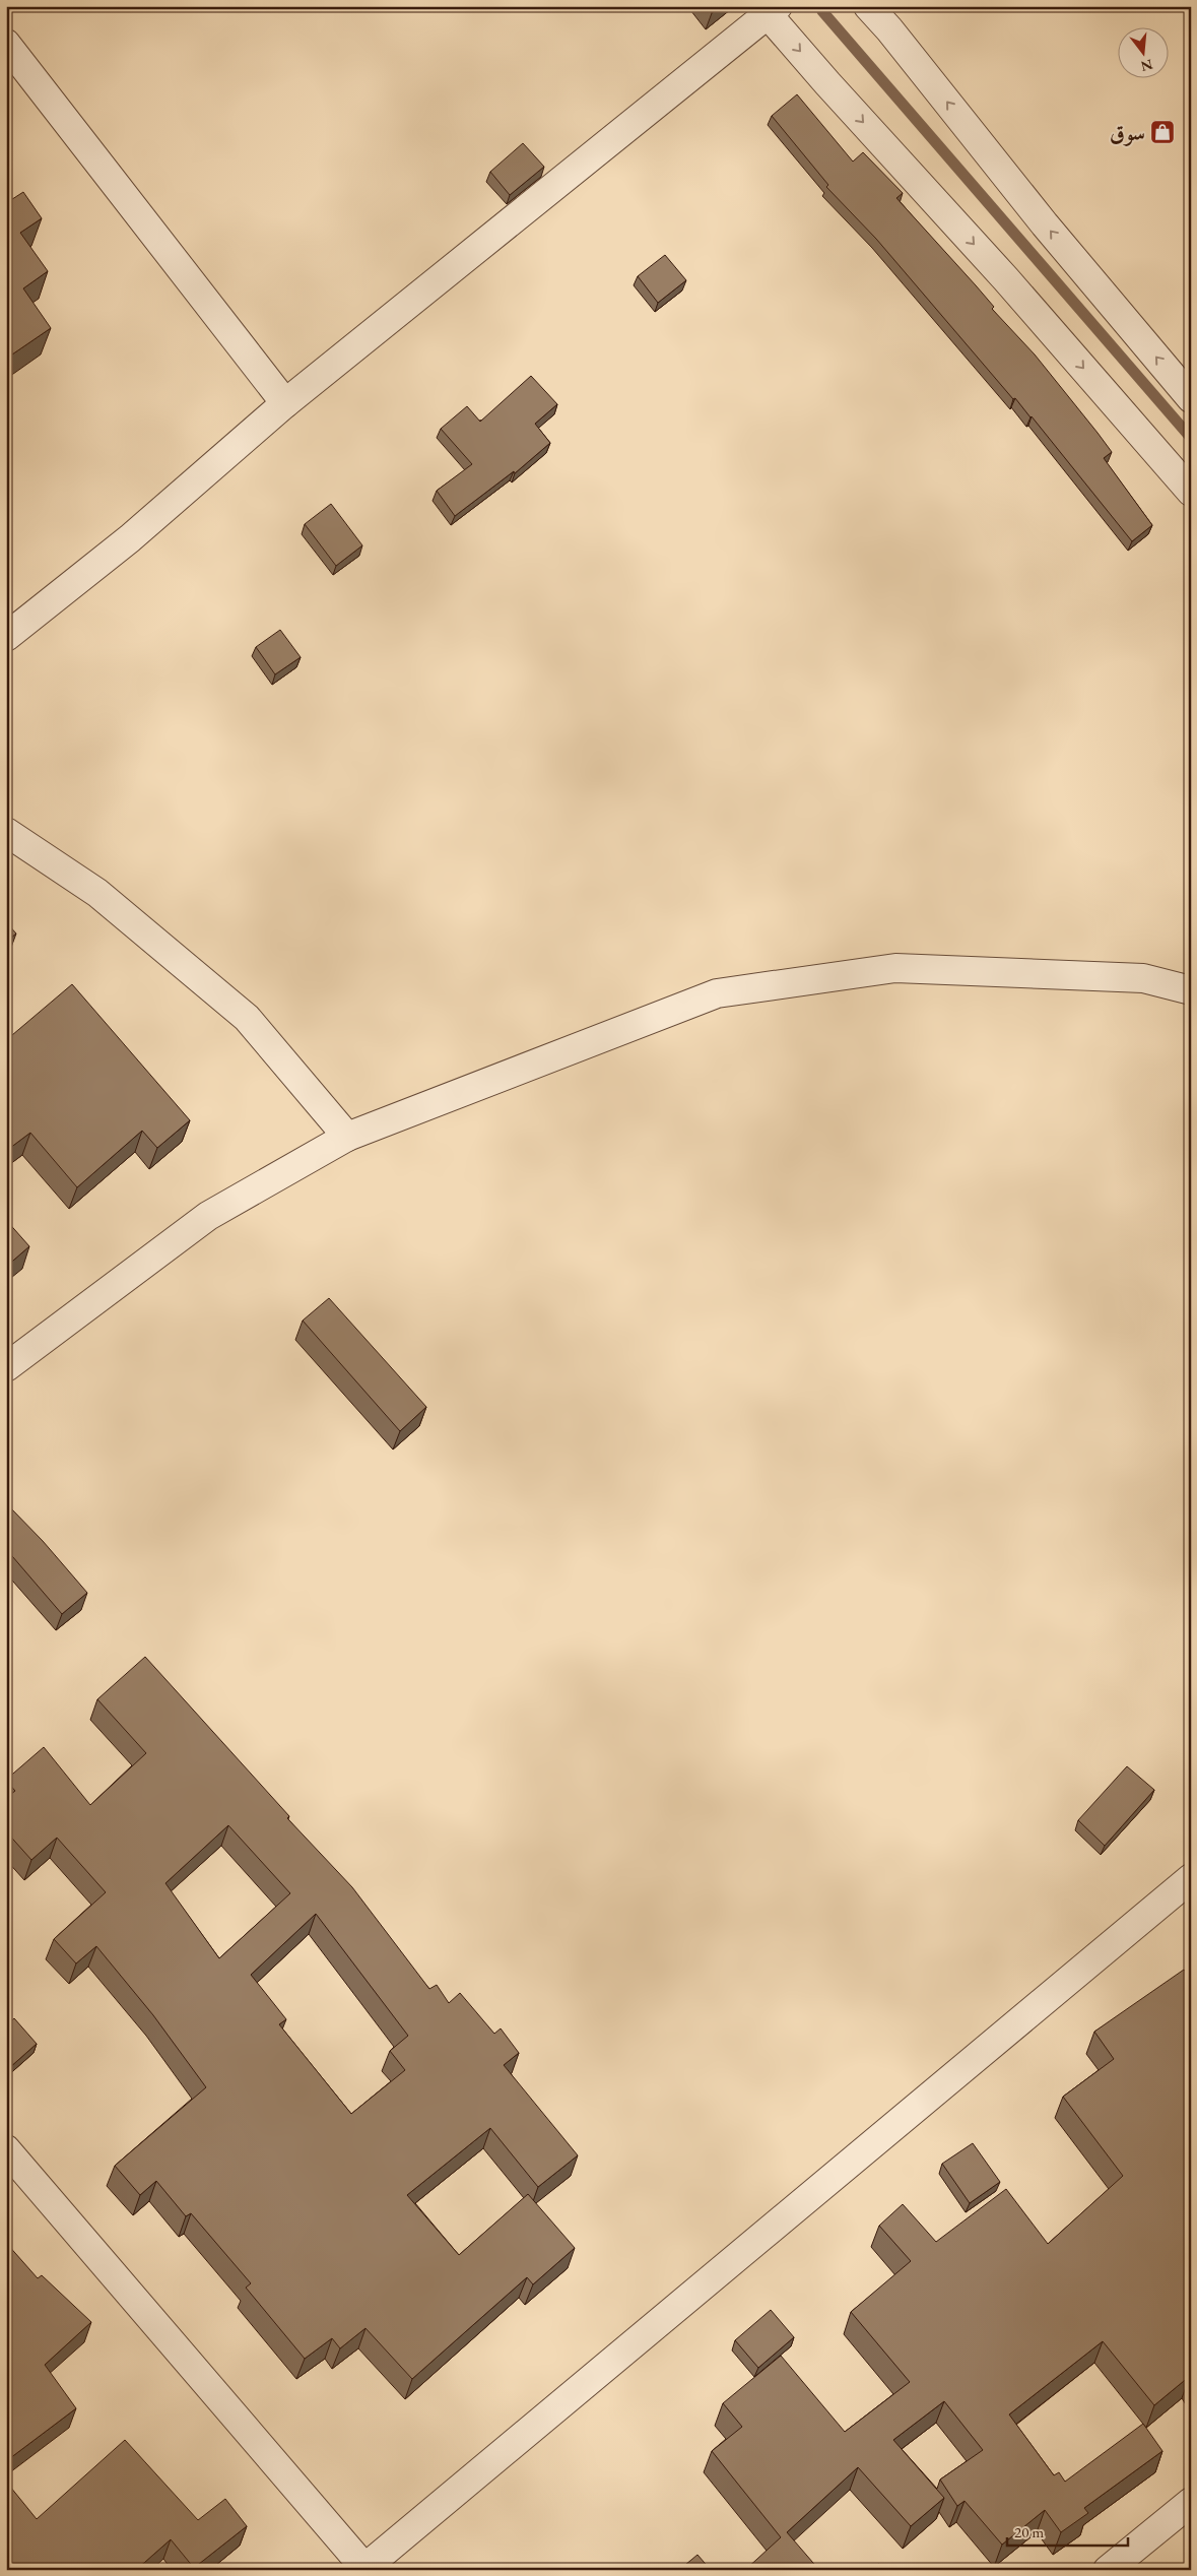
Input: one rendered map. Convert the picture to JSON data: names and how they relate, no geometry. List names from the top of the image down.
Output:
{
  "places": {
    "shop": ["سوق"]
  },
  "scale_bar": "20 m",
  "north": "bottom"
}
